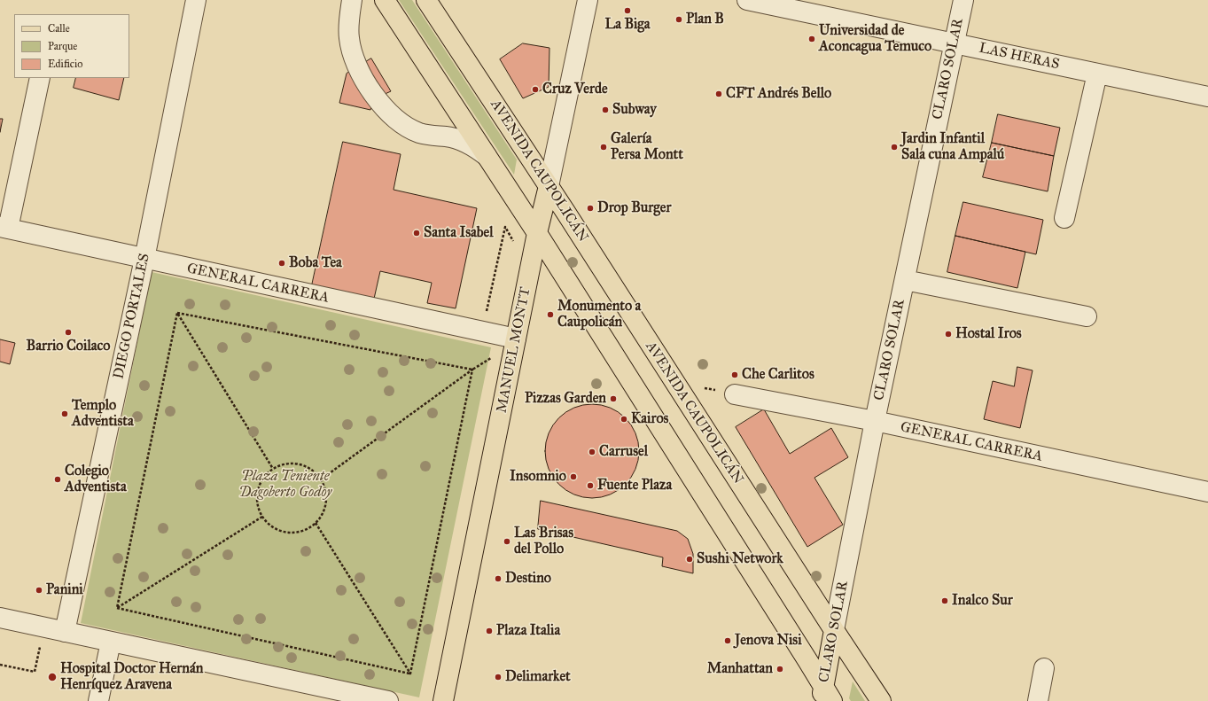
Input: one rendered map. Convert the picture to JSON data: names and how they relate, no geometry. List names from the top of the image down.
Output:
{
  "streets": {
    "main road": ["CLARO SOLAR", "AVENIDA CAUPOLICÁN", "MANUEL MONTT"],
    "street": ["LAS HERAS", "GENERAL CARRERA", "DIEGO PORTALES"]
  },
  "crossings": [
    ["LAS HERAS", "CLARO SOLAR"],
    ["CLARO SOLAR", "AVENIDA CAUPOLICÁN"],
    ["CLARO SOLAR", "GENERAL CARRERA"],
    ["AVENIDA CAUPOLICÁN", "MANUEL MONTT"],
    ["GENERAL CARRERA", "DIEGO PORTALES"],
    ["GENERAL CARRERA", "MANUEL MONTT"]
  ],
  "parks": ["Plaza Teniente Dagoberto Godoy"],
  "places": [
    "La Biga",
    "Plan B",
    "Universidad de Aconcagua Temuco",
    "Cruz Verde",
    "CFT Andrés Bello",
    "Subway",
    "Galería Persa Montt",
    "Jardin Infantil Sala cuna Ampalú",
    "Drop Burger",
    "Santa Isabel",
    "Boba Tea",
    "Monumento a Caupolicán",
    "Barrio Coilaco",
    "Hostal Iros",
    "Che Carlitos",
    "Pizzas Garden",
    "Templo Adventista",
    "Kairos",
    "Carrusel",
    "Insomnio",
    "Colegio Adventista",
    "Fuente Plaza",
    "Las Brisas del Pollo",
    "Sushi Network",
    "Destino",
    "Panini",
    "Inalco Sur",
    "Plaza Italia",
    "Jenova Nisi",
    "Manhattan",
    "Hospital Doctor Hernán Henríquez Aravena",
    "Delimarket"
  ],
  "legend": ["Calle", "Parque", "Edificio"]
}
